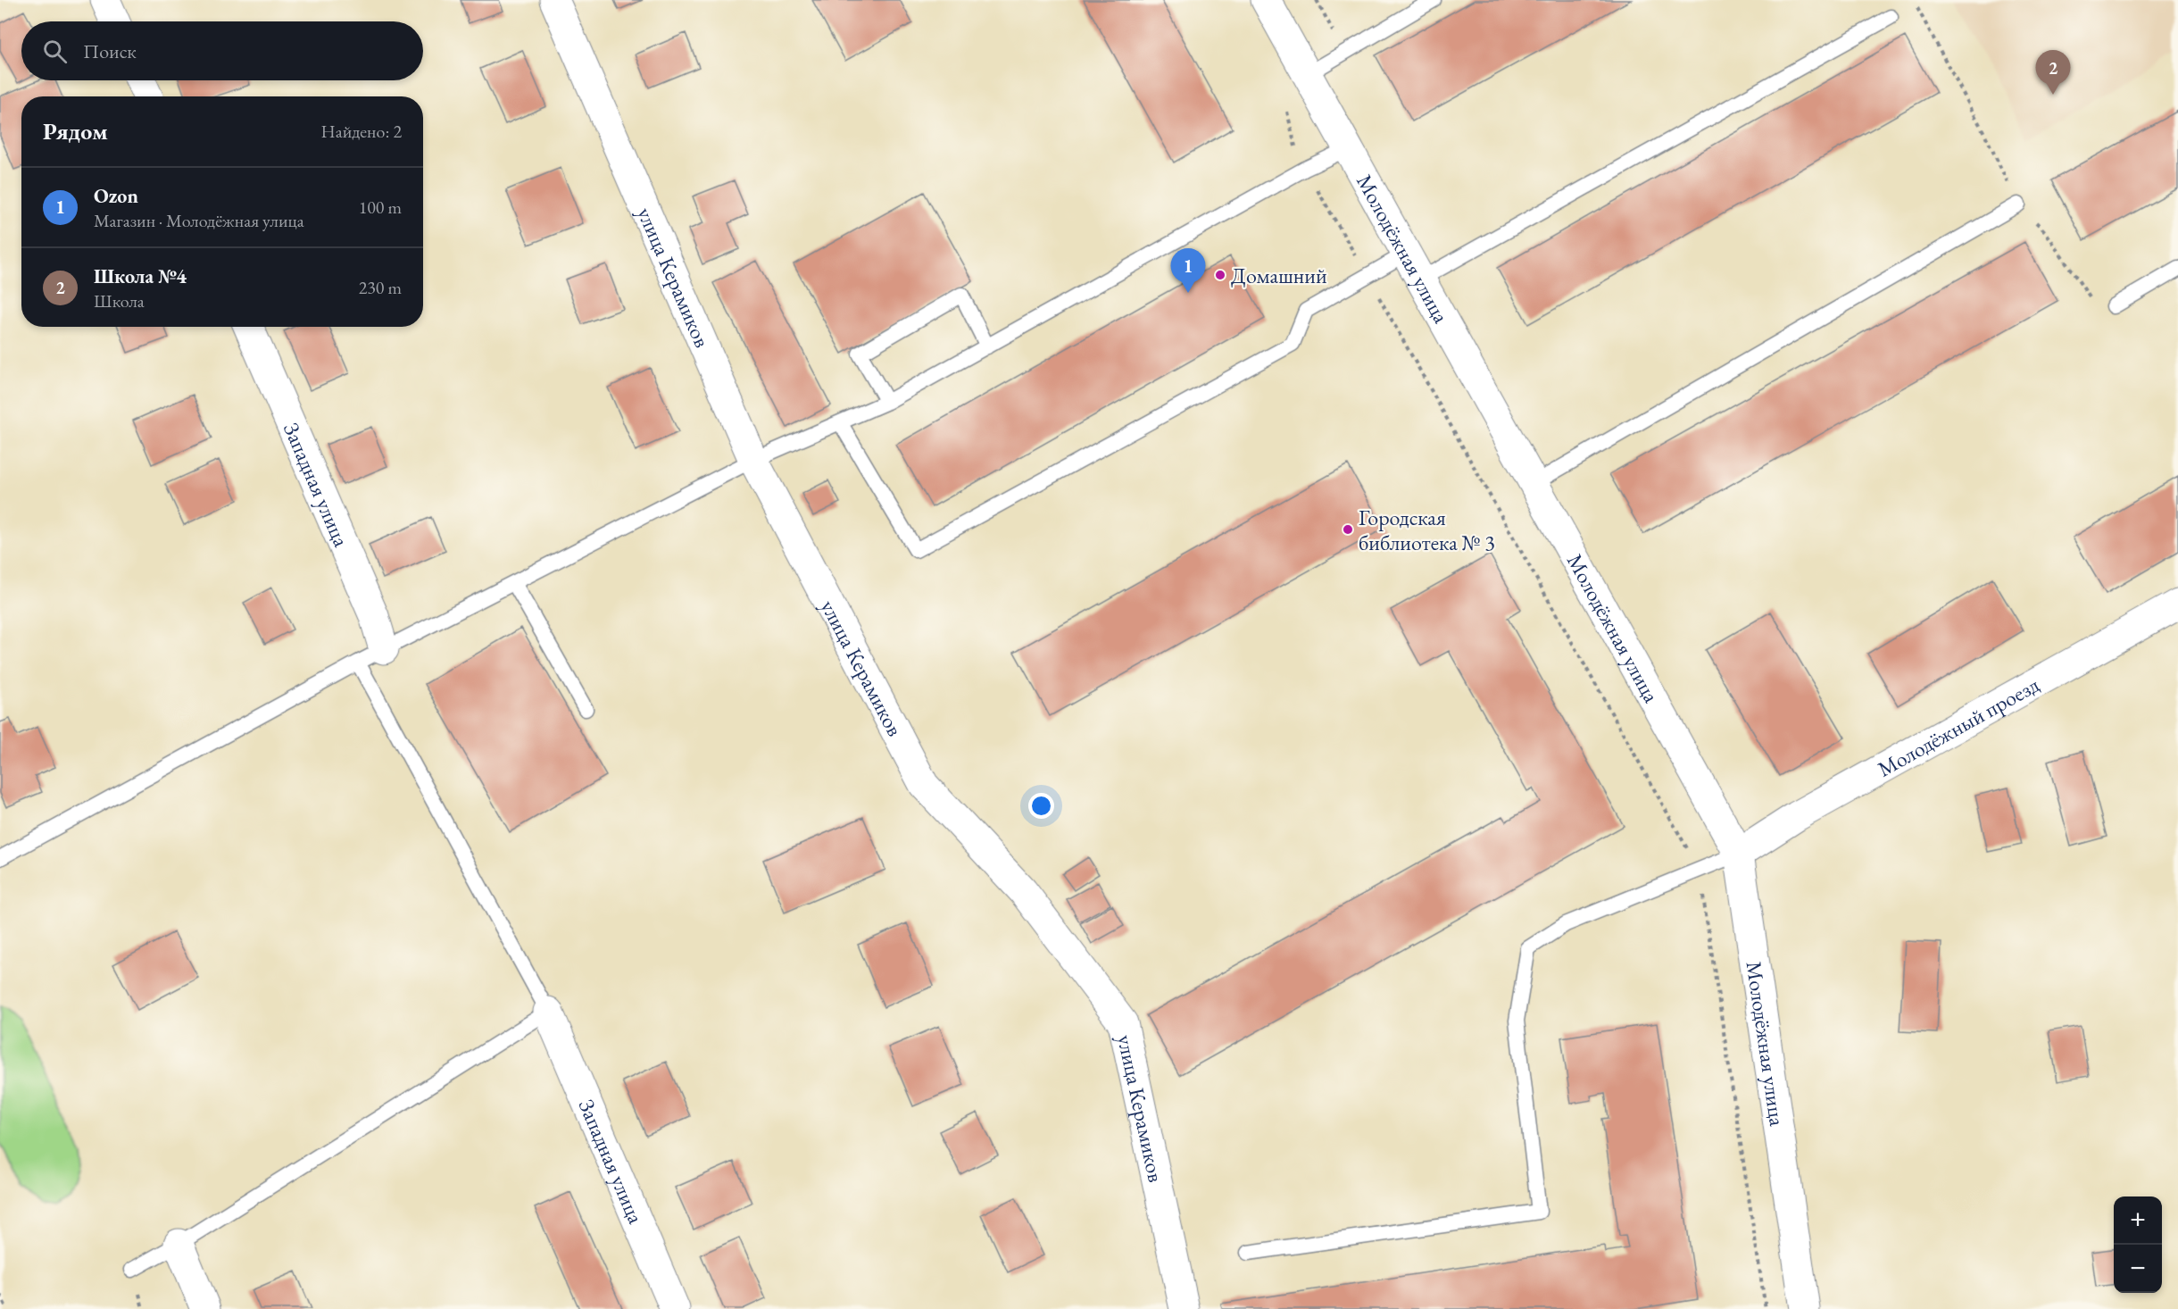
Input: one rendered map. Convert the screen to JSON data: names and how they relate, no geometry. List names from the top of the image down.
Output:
{
  "streets": {
    "street": [
      "Молодёжная улица",
      "улица Керамиков",
      "Западная улица",
      "Молодёжный проезд"
    ]
  },
  "crossings": [
    ["Молодёжная улица", "Молодёжный проезд"]
  ],
  "places": ["Домашний", "Городская библиотека № 3"],
  "page": {
    "search": "Поиск",
    "pins": ["2", "1"],
    "heading": ["Рядом", "Найдено: 2"],
    "list": [
      {
        "mark": "1",
        "name": "Ozon",
        "note": "Магазин · Молодёжная улица",
        "value": "100 m"
      },
      {
        "mark": "2",
        "name": "Школа №4",
        "note": "Школа",
        "value": "230 m"
      }
    ],
    "map_buttons": ["+", "−"]
  }
}
